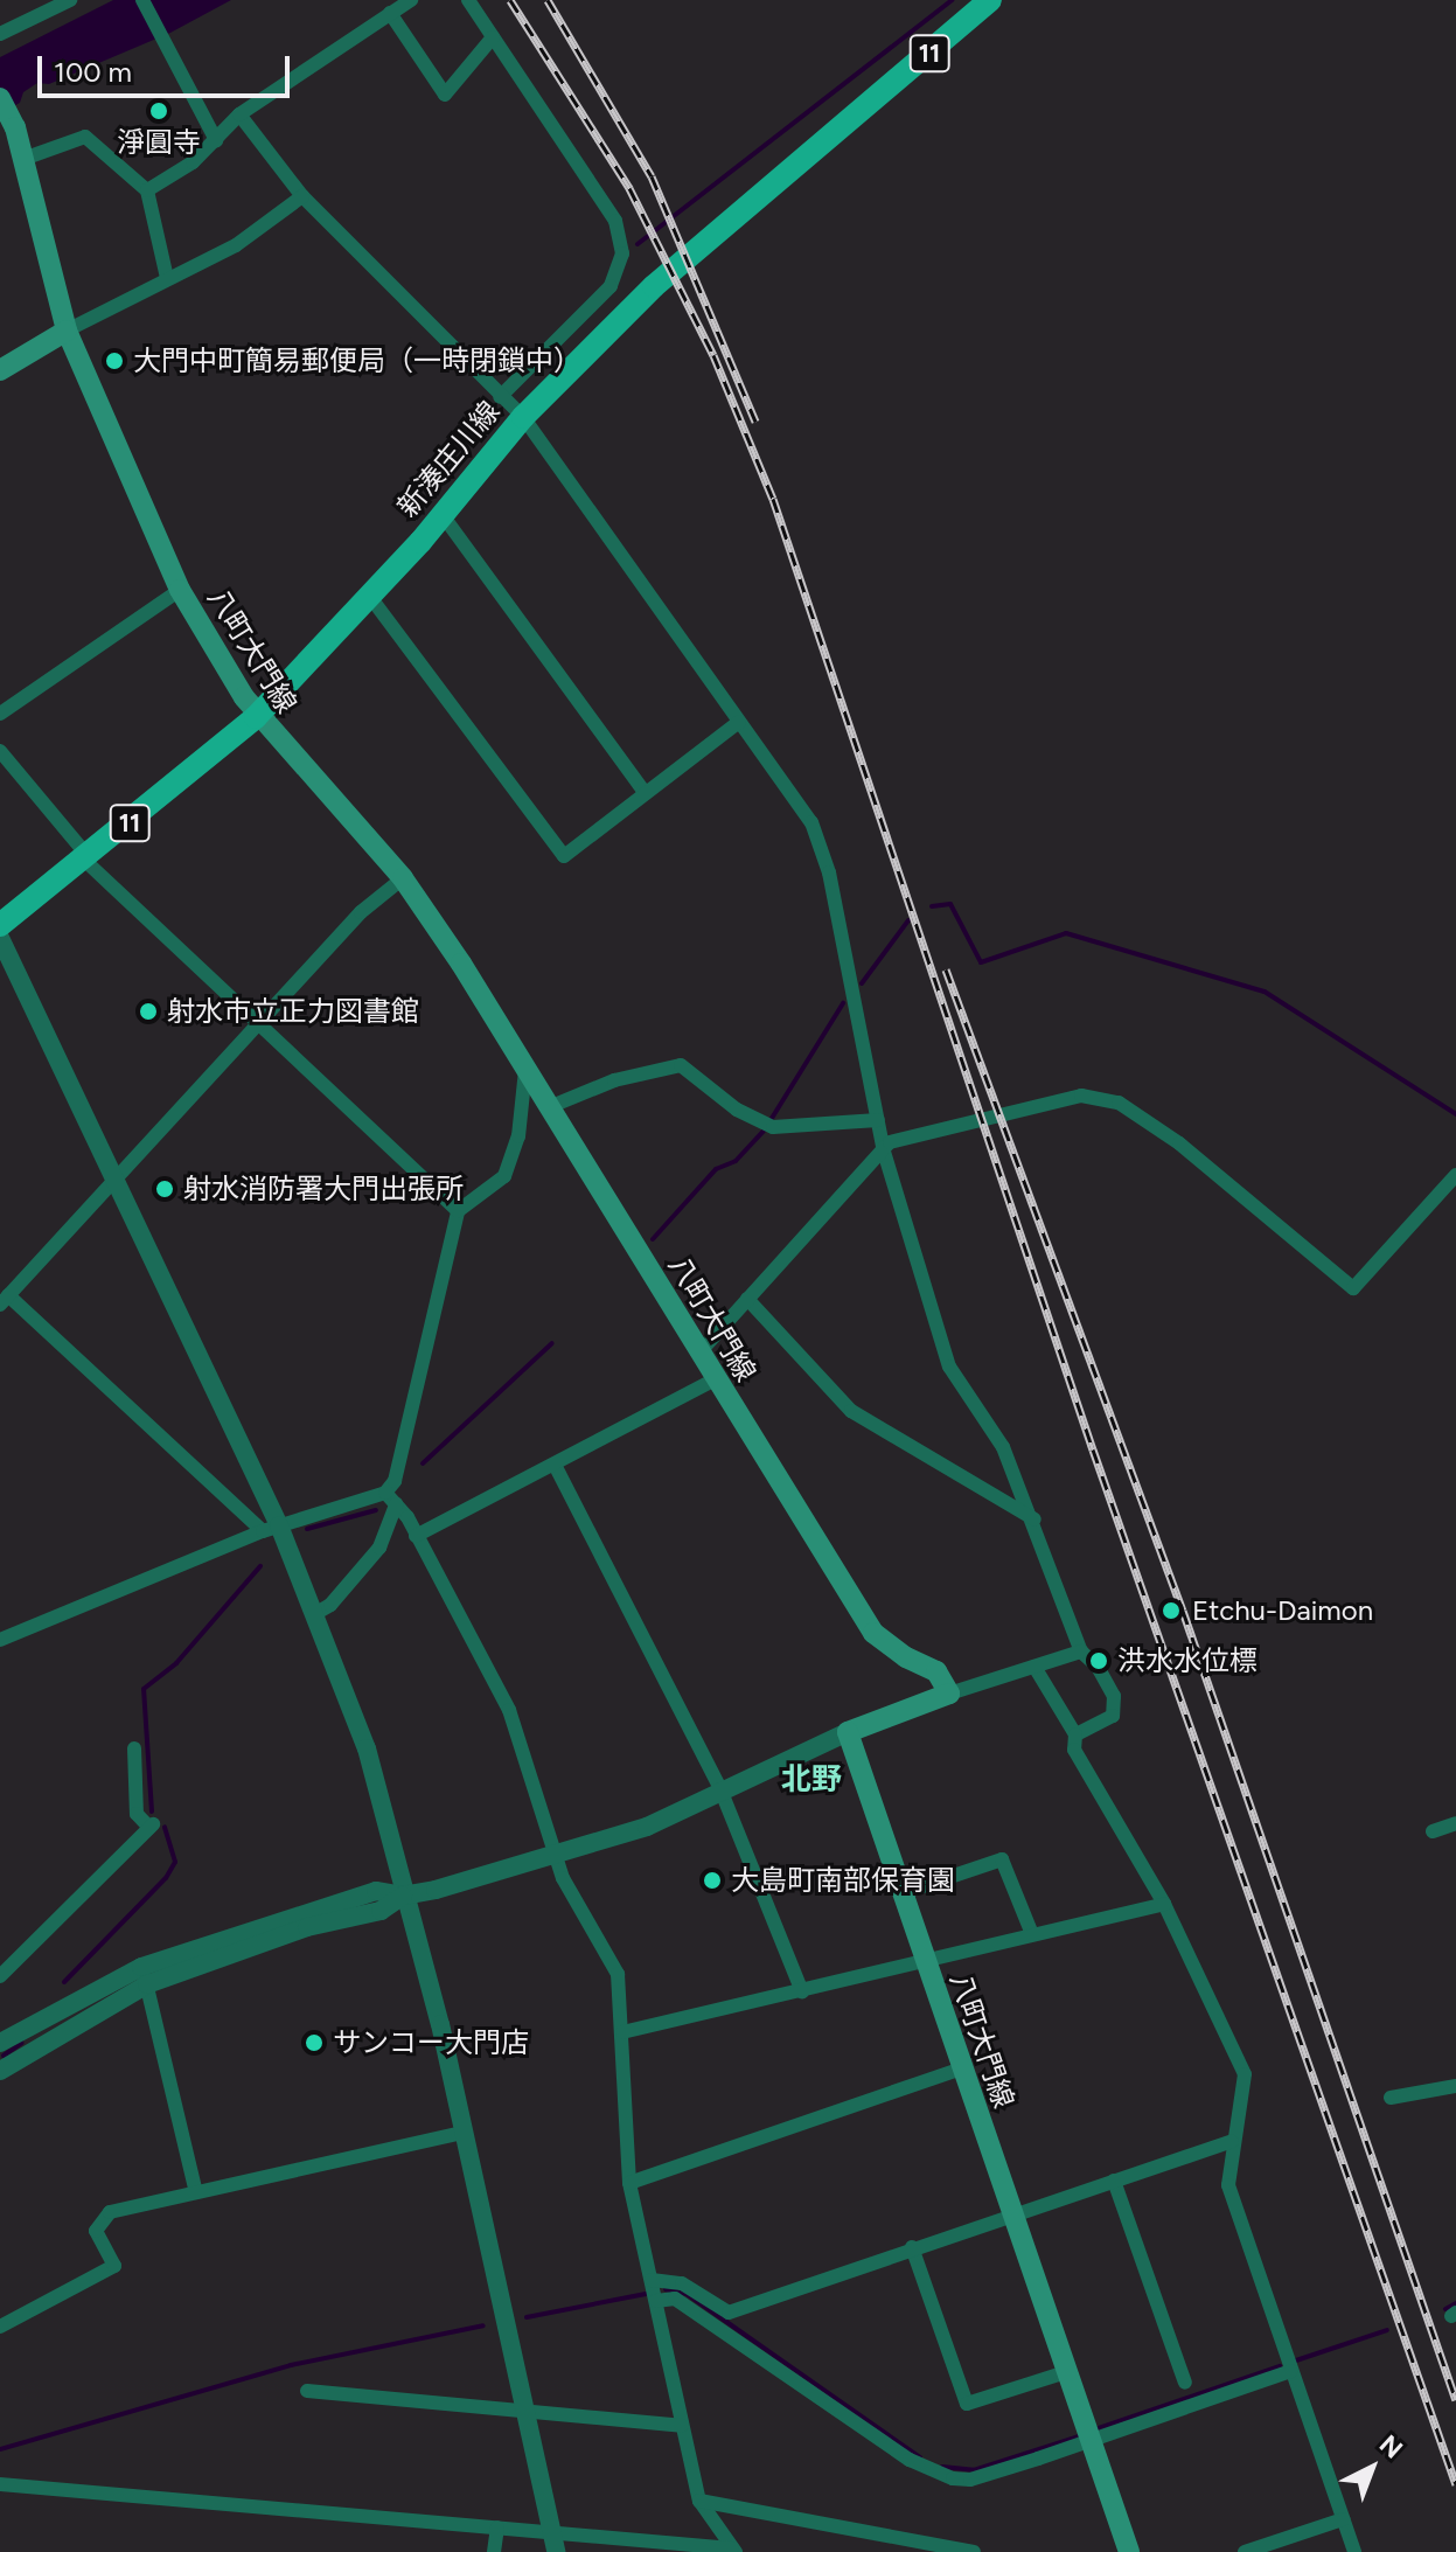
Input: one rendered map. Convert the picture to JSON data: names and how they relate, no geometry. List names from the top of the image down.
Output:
{
  "streets": {
    "main road": ["11", "新湊庄川線", "八町大門線"]
  },
  "crossings": [
    ["新湊庄川線", "八町大門線"]
  ],
  "districts": ["北野"],
  "places": [
    "淨圓寺",
    "大門中町簡易郵便局（一時閉鎖中）",
    "射水市立正力図書館",
    "射水消防署大門出張所",
    "Etchu-Daimon",
    "洪水水位標",
    "大島町南部保育園",
    "サンコー大門店"
  ],
  "scale_bar": "100 m",
  "north": "top right"
}
